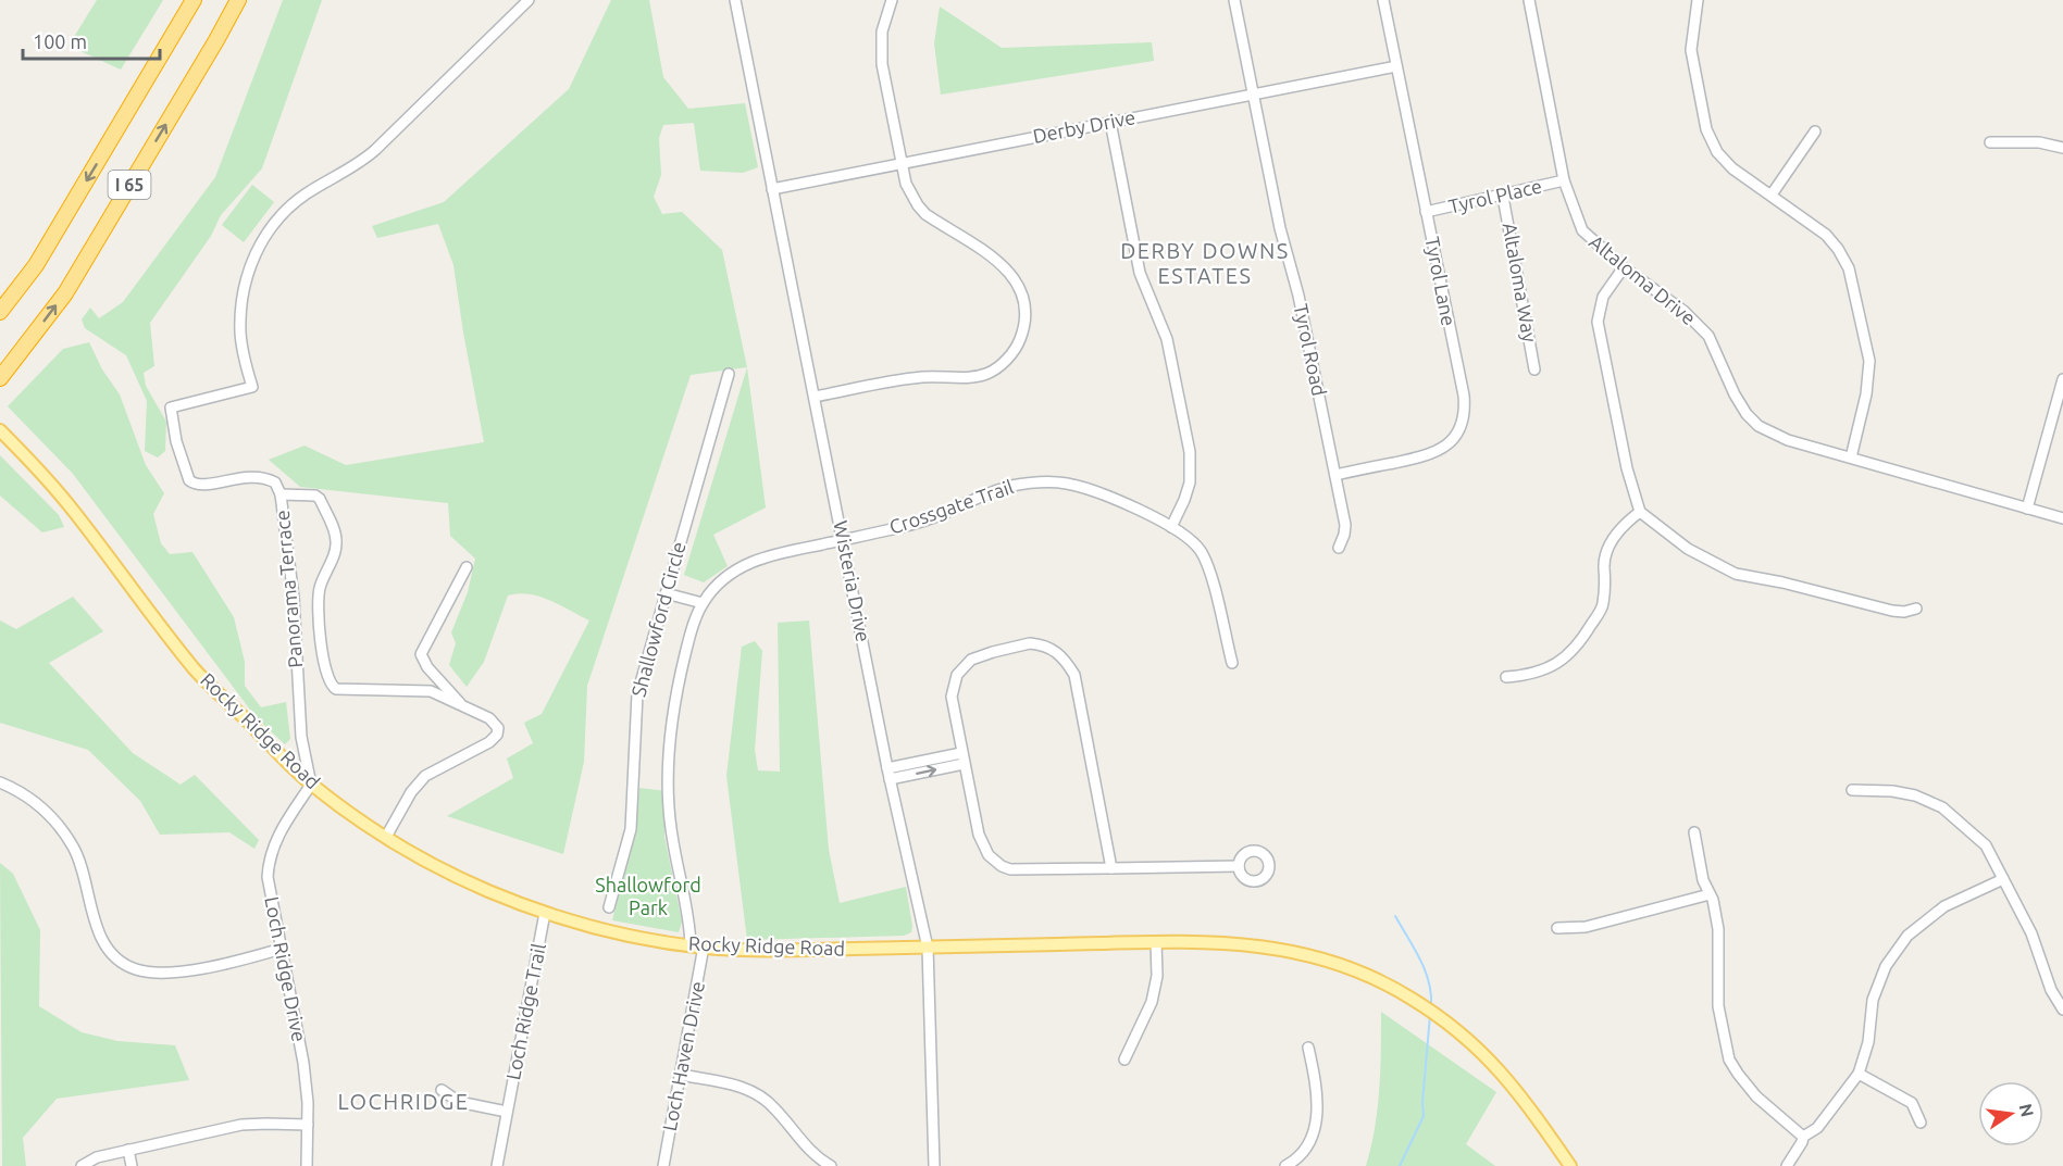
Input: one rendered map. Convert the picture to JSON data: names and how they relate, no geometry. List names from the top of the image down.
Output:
{
  "streets": {
    "highway": ["I 65"],
    "main road": ["Rocky Ridge Road"],
    "street": [
      "Derby Drive",
      "Tyrol Place",
      "Altaloma Drive",
      "Tyrol Lane",
      "Altaloma Way",
      "Tyrol Road",
      "Crossgate Trail",
      "Wisteria Drive",
      "Panorama Terrace",
      "Shallowford Circle",
      "Loch Ridge Drive",
      "Loch Ridge Trail",
      "Loch Haven Drive"
    ]
  },
  "crossings": [
    ["Derby Drive", "Tyrol Lane"],
    ["Derby Drive", "Tyrol Road"],
    ["Derby Drive", "Wisteria Drive"],
    ["Tyrol Place", "Altaloma Drive"],
    ["Tyrol Place", "Tyrol Lane"],
    ["Tyrol Place", "Altaloma Way"],
    ["Tyrol Lane", "Tyrol Road"],
    ["Crossgate Trail", "Wisteria Drive"],
    ["Wisteria Drive", "Rocky Ridge Road"],
    ["Panorama Terrace", "Rocky Ridge Road"],
    ["Panorama Terrace", "Loch Ridge Drive"],
    ["Rocky Ridge Road", "Loch Ridge Drive"],
    ["Rocky Ridge Road", "Loch Ridge Trail"],
    ["Rocky Ridge Road", "Loch Haven Drive"]
  ],
  "districts": ["DERBY DOWNS ESTATES", "LOCHRIDGE"],
  "parks": ["Shallowford Park"],
  "scale_bar": "100 m",
  "north": "right"
}
